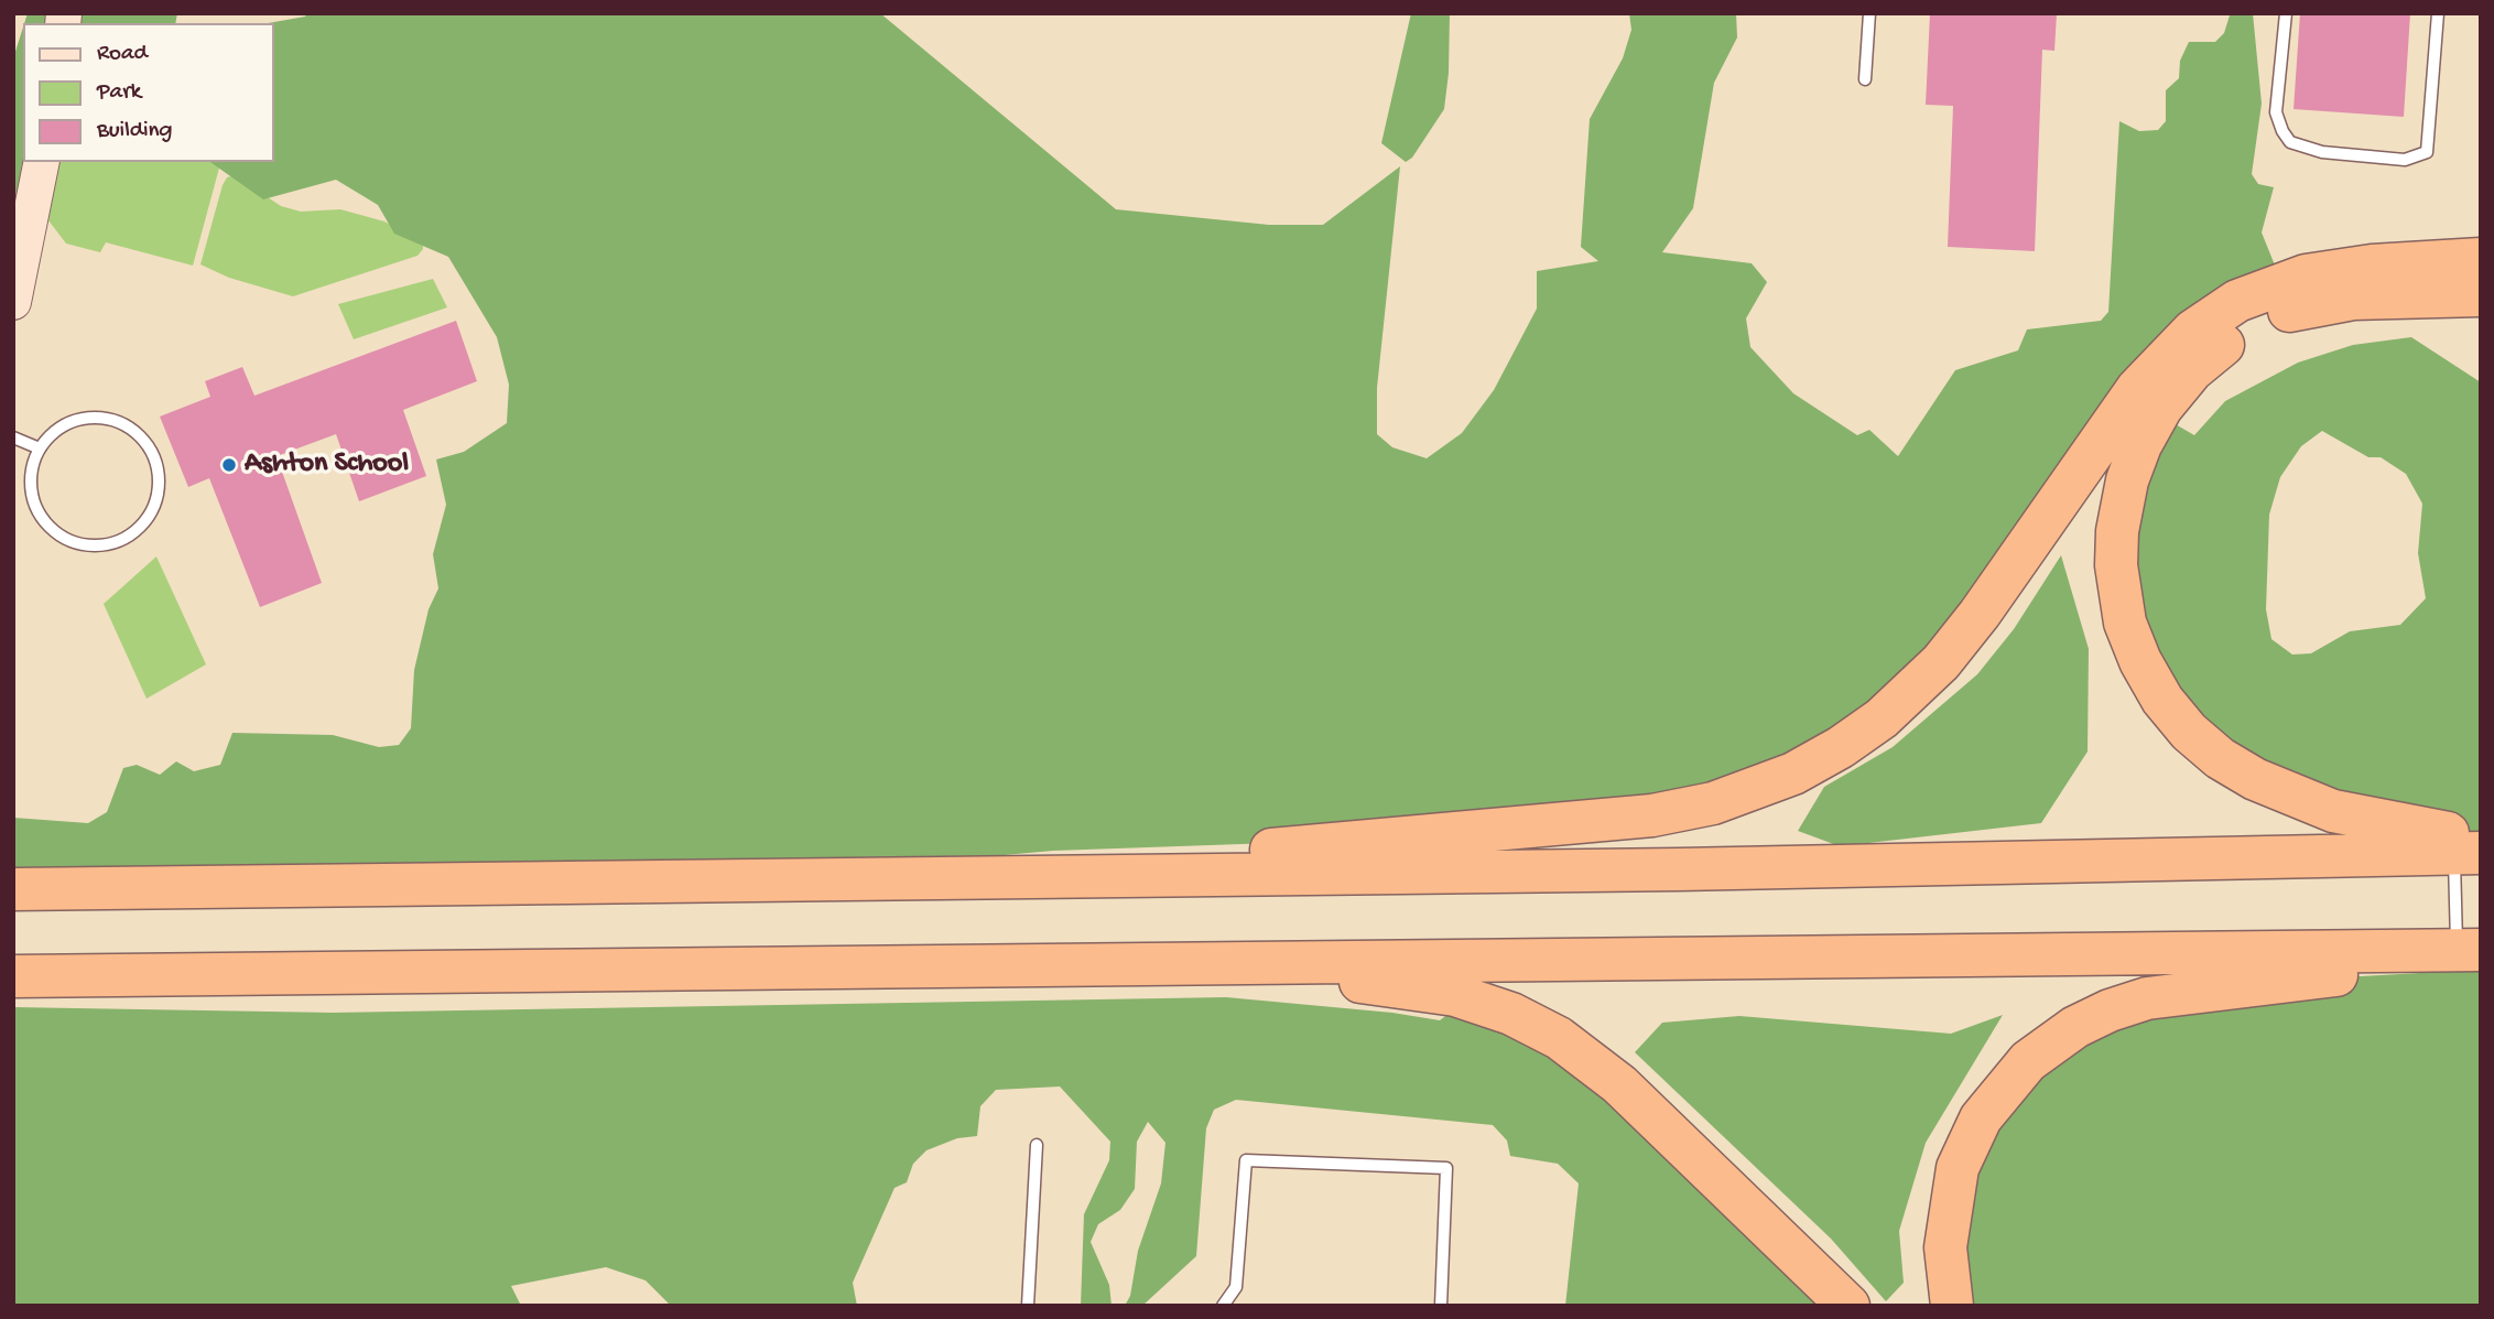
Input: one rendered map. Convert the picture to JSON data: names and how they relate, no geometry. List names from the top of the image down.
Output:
{
  "places": ["Ashton School"],
  "legend": ["Road", "Park", "Building"]
}
